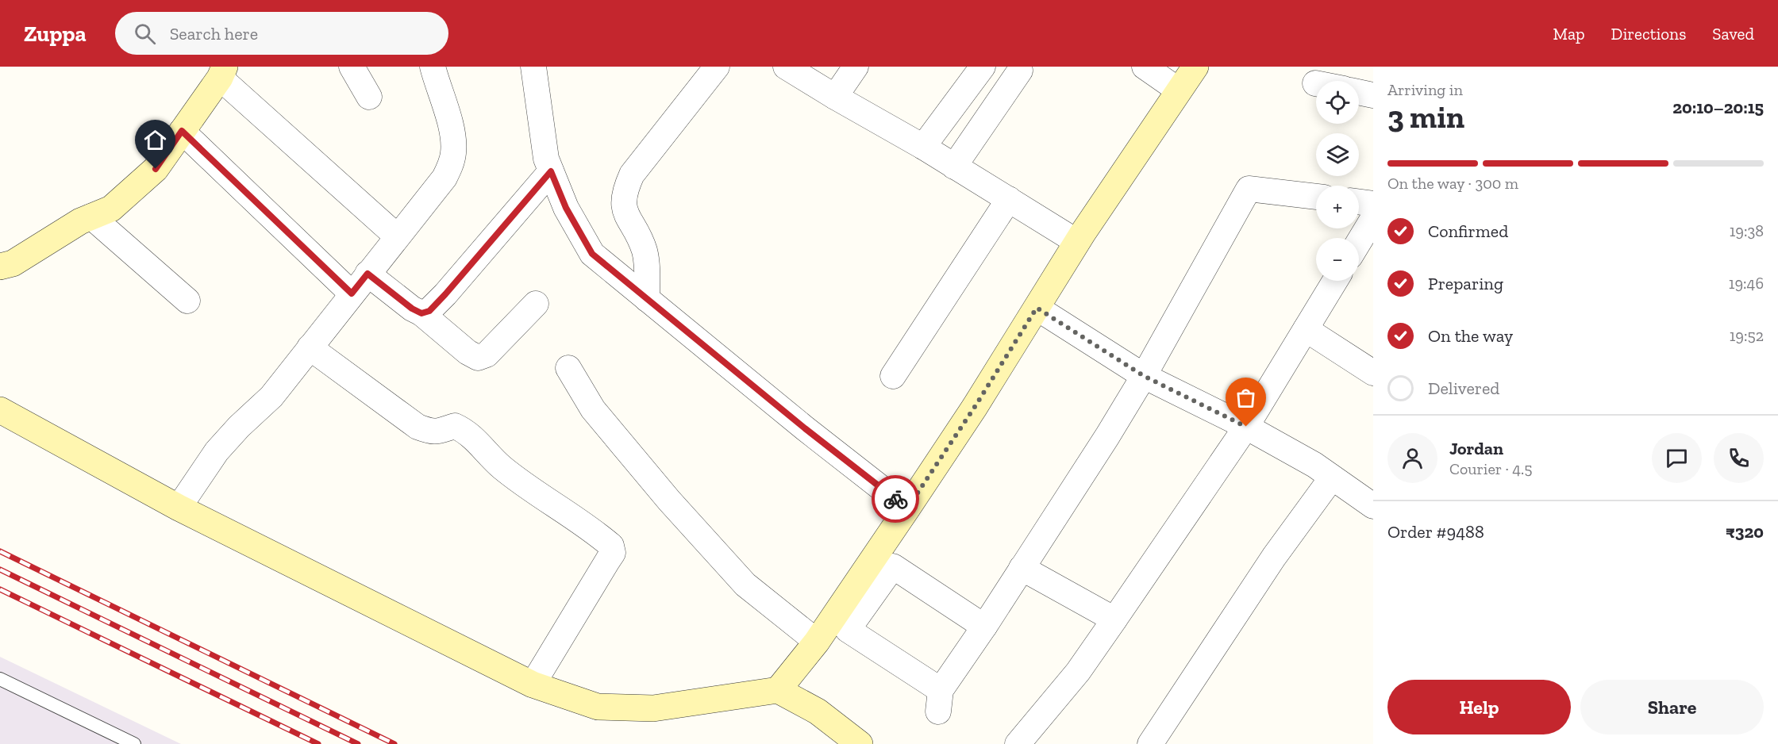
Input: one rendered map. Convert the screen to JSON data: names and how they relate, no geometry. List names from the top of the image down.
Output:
{
  "page": {
    "header": "Zuppa",
    "search": "Search here",
    "nav": ["Map", "Directions", "Saved"],
    "heading": ["3 min", "Arriving in", "20:10–20:15"],
    "panel": [
      "Jordan",
      "Courier · 4.5",
      "Order #9488",
      "₹320"
    ],
    "map_buttons": ["+", "−"],
    "bar": "On the way · 300 m",
    "list": [
      ["Confirmed", "19:38"],
      ["Preparing", "19:46"],
      ["On the way", "19:52"],
      "Delivered"
    ],
    "buttons": ["Help", "Share"]
  }
}
